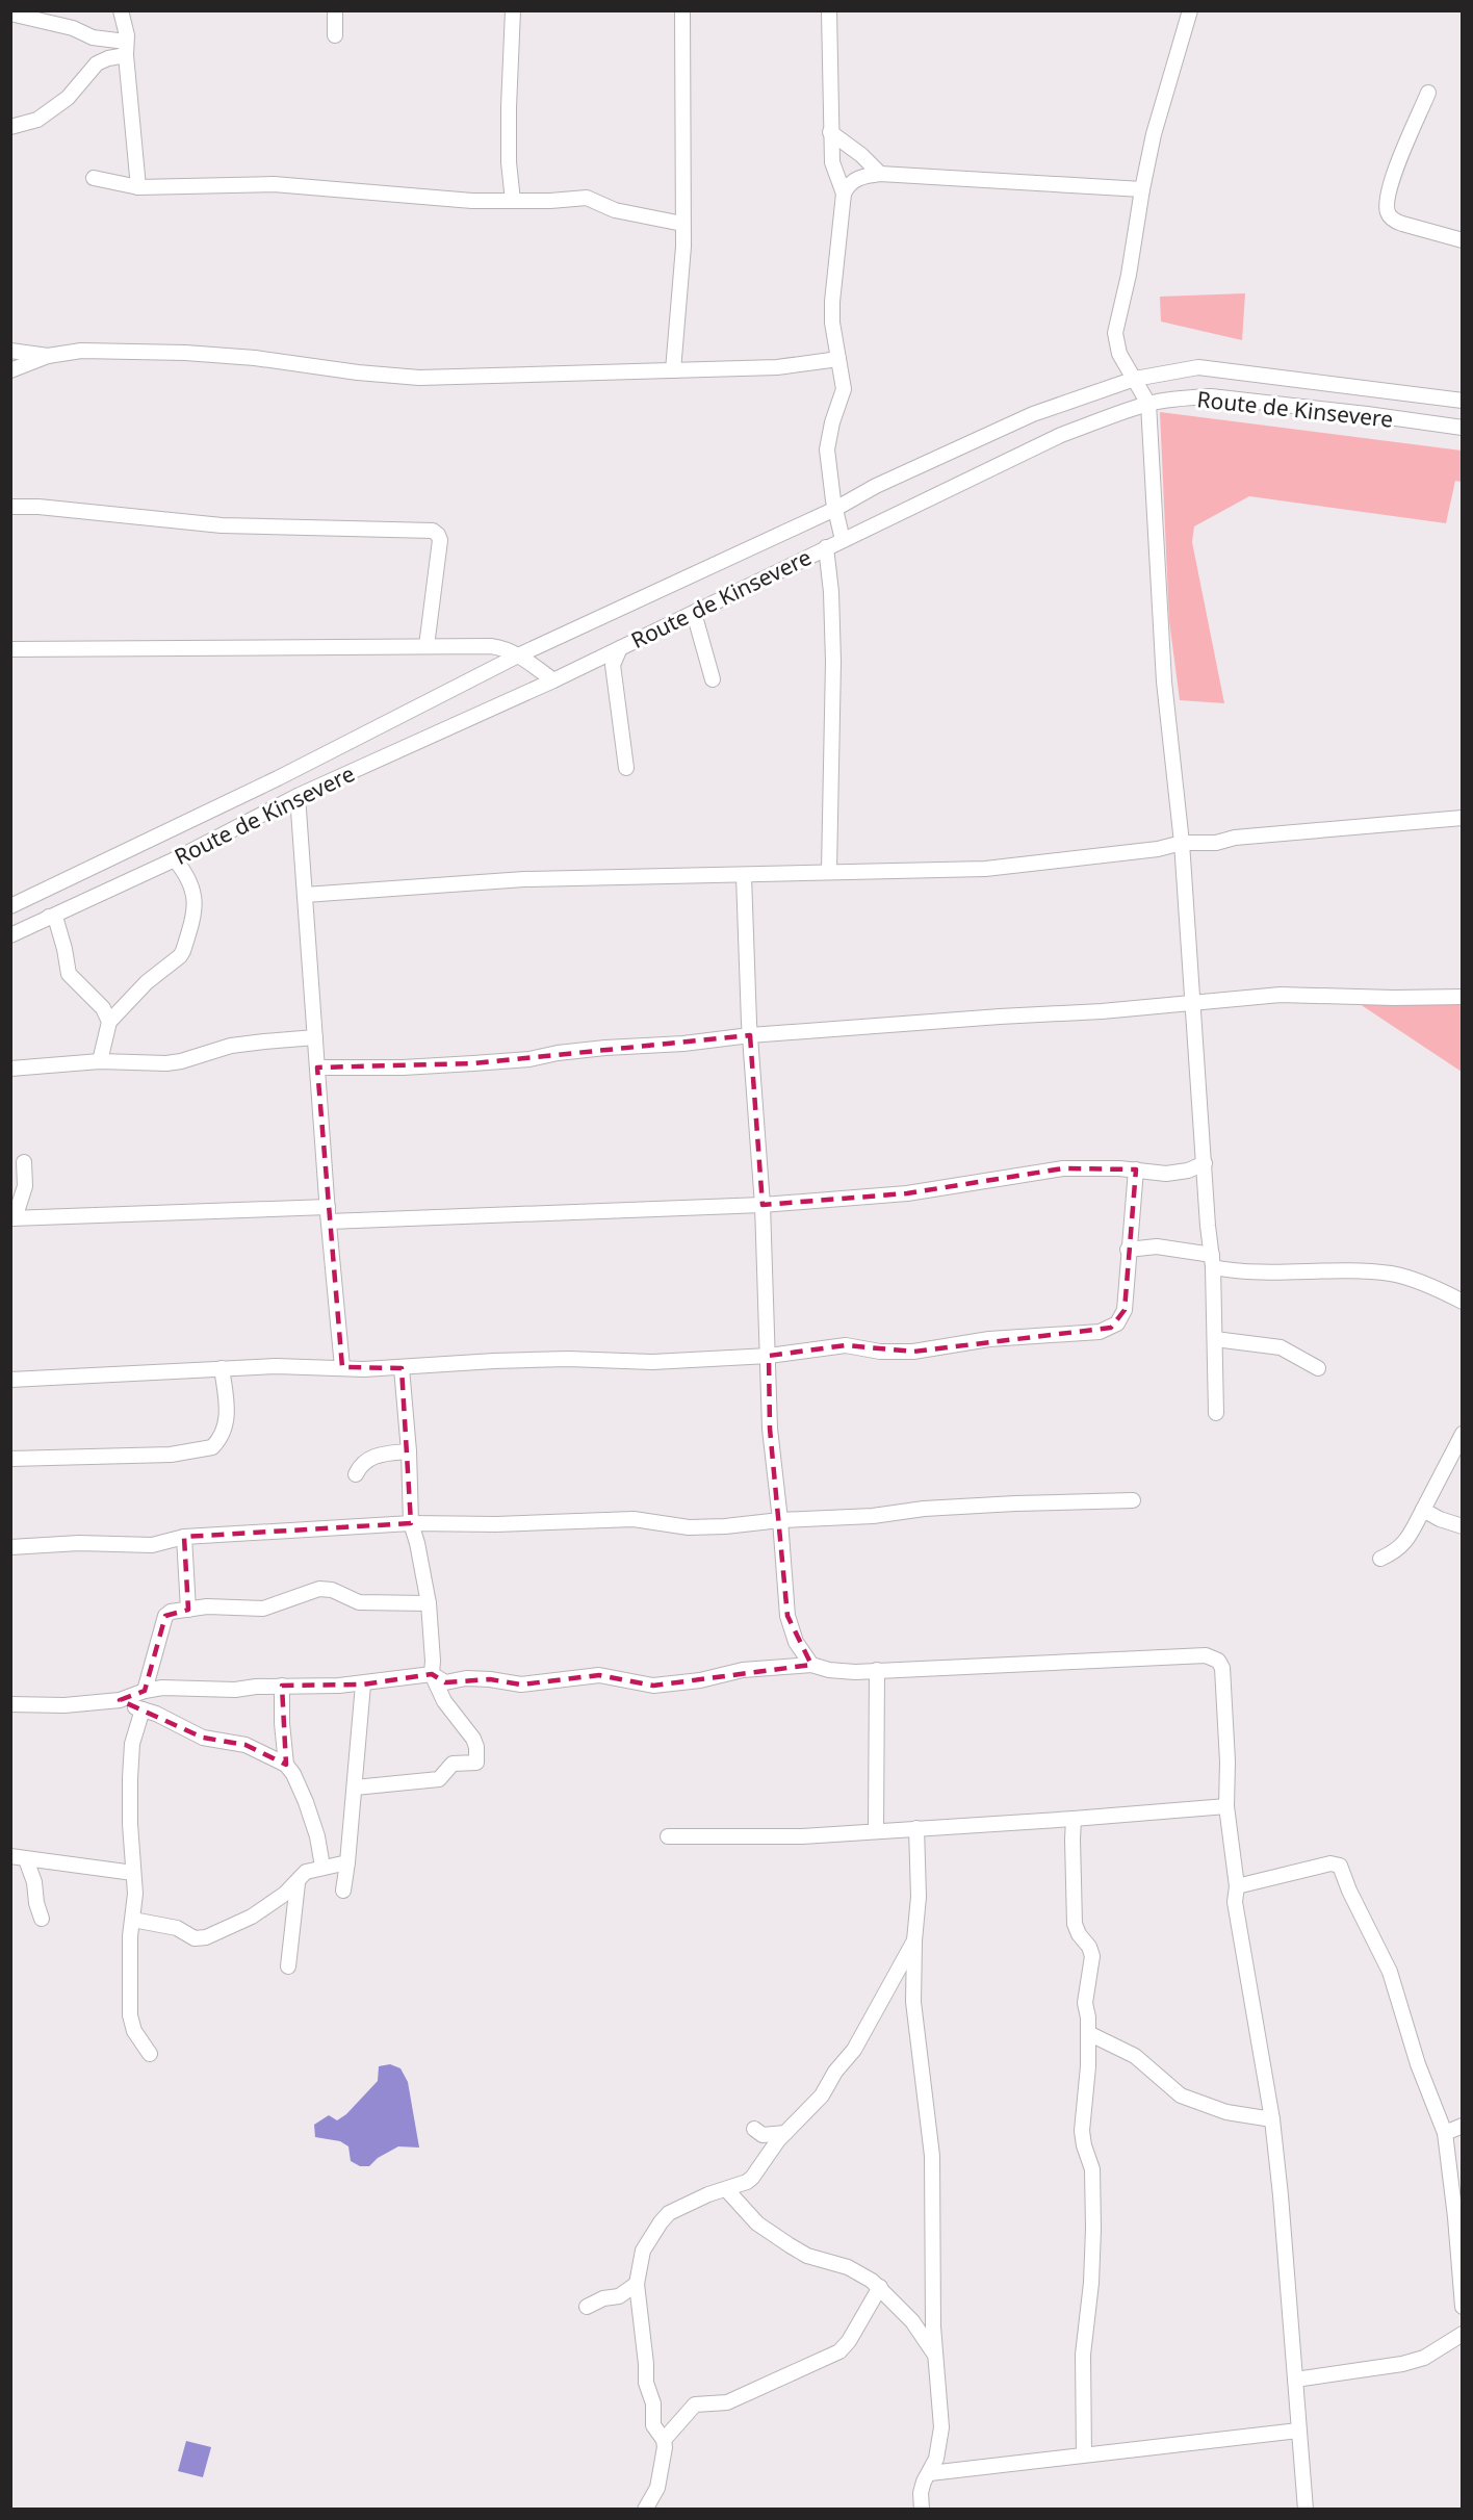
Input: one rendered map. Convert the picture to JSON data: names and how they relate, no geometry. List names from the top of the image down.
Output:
{
  "streets": {
    "street": ["Route de Kinsevere"]
  }
}
